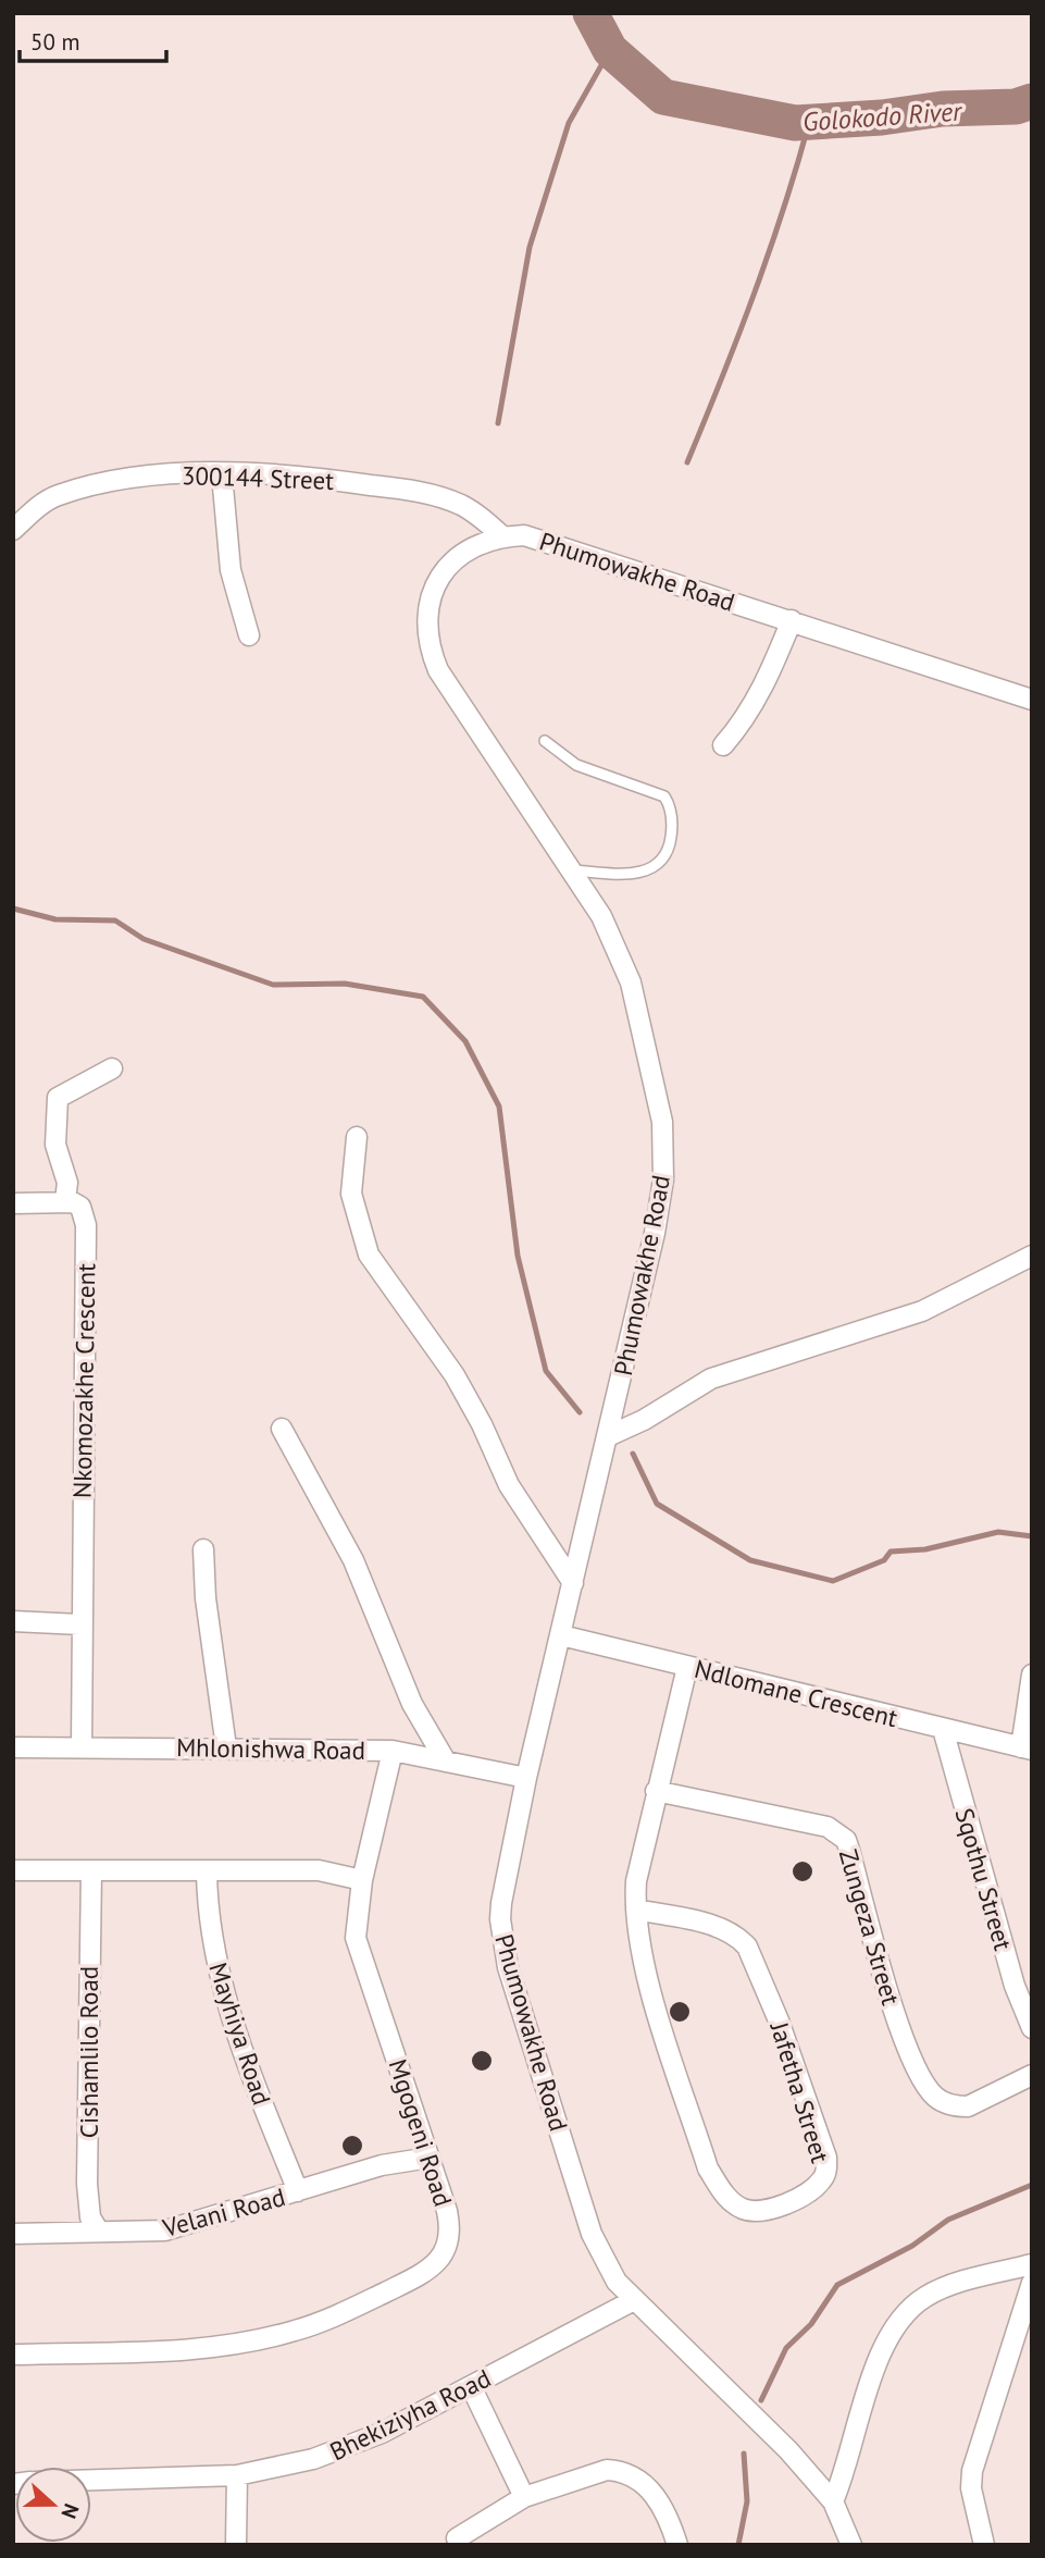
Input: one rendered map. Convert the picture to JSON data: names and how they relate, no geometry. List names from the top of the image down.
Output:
{
  "streets": {
    "street": [
      "300144 Street",
      "Phumowakhe Road",
      "Nkomozakhe Crescent",
      "Ndlomane Crescent",
      "Mhlonishwa Road",
      "Sqothu Street",
      "Zungeza Street",
      "Mayhiya Road",
      "Cishamlilo Road",
      "Jafetha Street",
      "Mgogeni Road",
      "Velani Road",
      "Bhekiziyha Road"
    ]
  },
  "crossings": [
    ["300144 Street", "Phumowakhe Road"],
    ["Phumowakhe Road", "Ndlomane Crescent"],
    ["Phumowakhe Road", "Mhlonishwa Road"],
    ["Phumowakhe Road", "Bhekiziyha Road"],
    ["Nkomozakhe Crescent", "Mhlonishwa Road"],
    ["Ndlomane Crescent", "Sqothu Street"],
    ["Ndlomane Crescent", "Jafetha Street"],
    ["Mhlonishwa Road", "Mgogeni Road"],
    ["Zungeza Street", "Jafetha Street"],
    ["Mayhiya Road", "Velani Road"],
    ["Cishamlilo Road", "Velani Road"],
    ["Mgogeni Road", "Velani Road"]
  ],
  "water": ["Golokodo River"],
  "scale_bar": "50 m",
  "north": "right"
}
